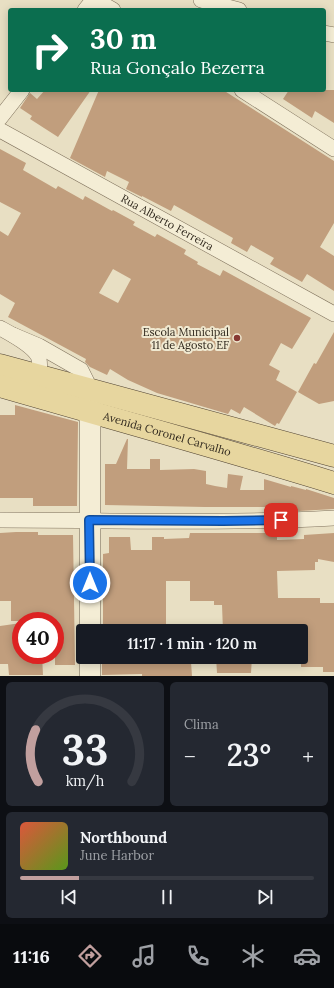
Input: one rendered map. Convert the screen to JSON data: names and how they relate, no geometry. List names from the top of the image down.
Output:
{
  "streets": {
    "main road": ["Avenida Coronel Carvalho"],
    "street": ["Rua Alberto Ferreira"]
  },
  "places": ["Escola Municipal 11 de Agosto EF"],
  "page": {
    "turn": ["30 m", "Rua Gonçalo Bezerra"],
    "limit": "40",
    "trip": "11:17 · 1 min · 120 m",
    "tile": "Clima",
    "heat": ["−", "23°", "+"],
    "song": ["Northbound", "June Harbor"],
    "tabs": "11:16",
    "gauge": ["33", "km/h"]
  }
}
